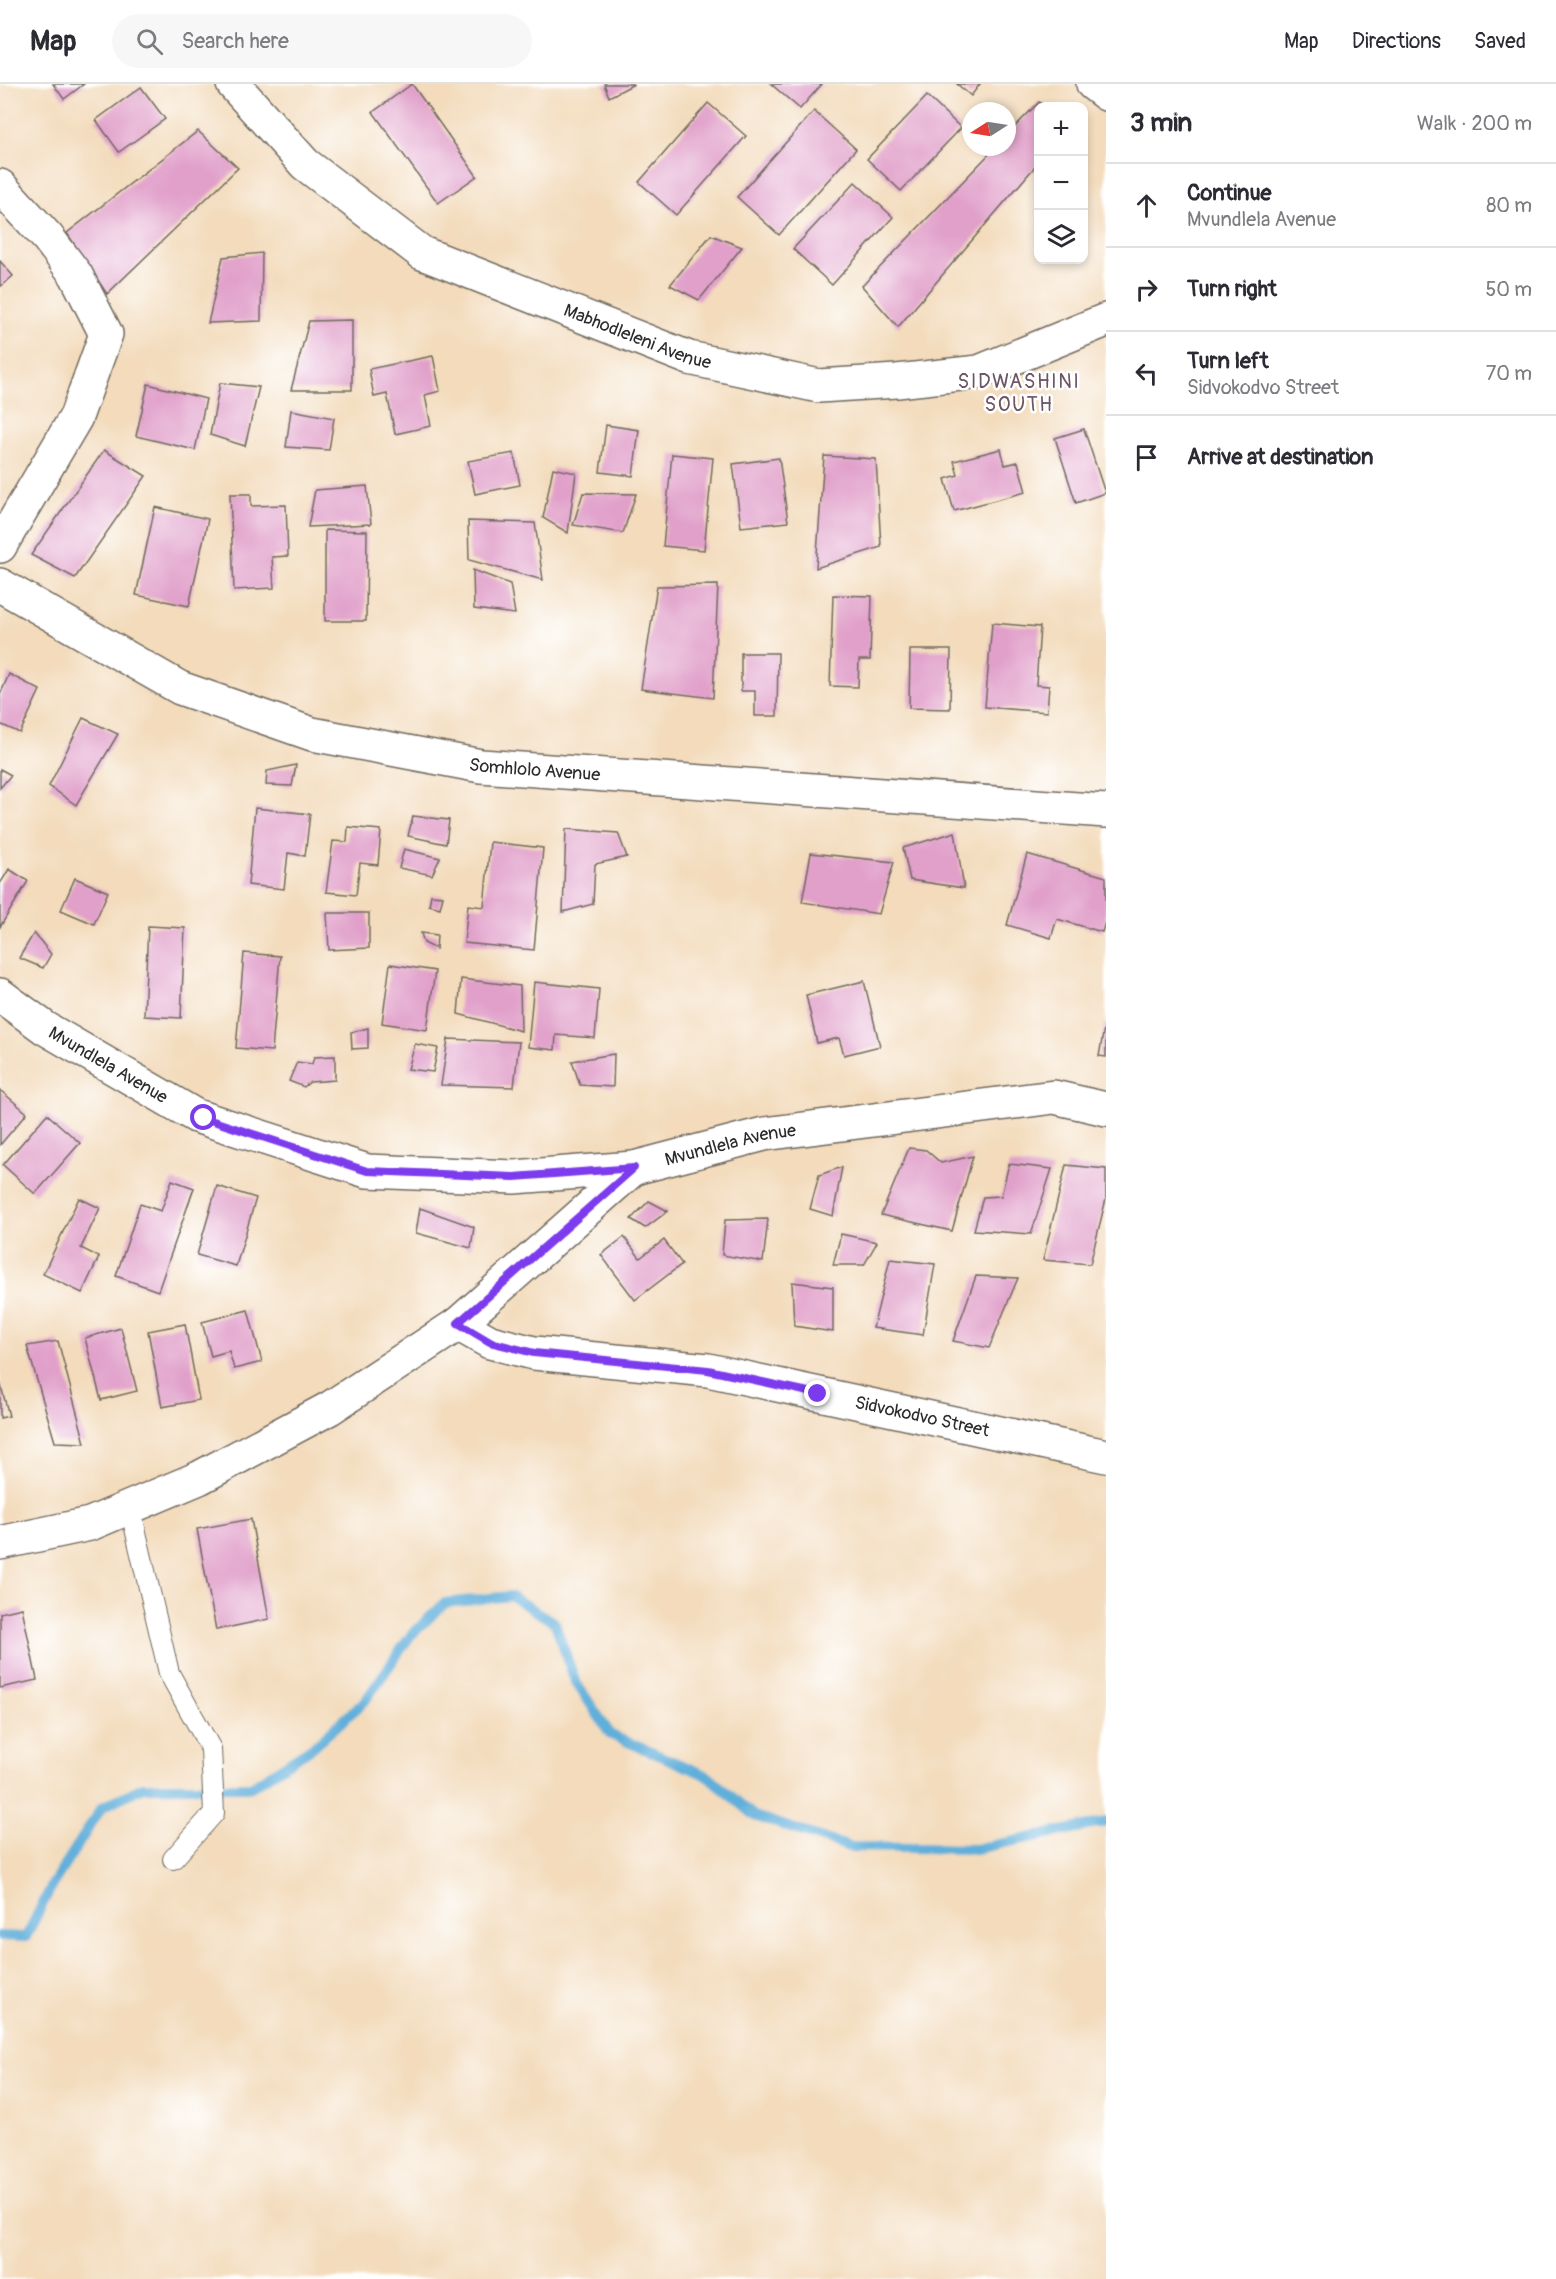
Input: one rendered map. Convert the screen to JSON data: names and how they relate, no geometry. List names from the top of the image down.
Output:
{
  "streets": {
    "street": [
      "Mabhodleleni Avenue",
      "Somhlolo Avenue",
      "Mvundlela Avenue",
      "Sidvokodvo Street"
    ]
  },
  "districts": ["SIDWASHINI SOUTH"],
  "north": "left",
  "page": {
    "header": "Map",
    "search": "Search here",
    "nav": ["Map", "Directions", "Saved"],
    "heading": ["3 min", "Walk · 200 m"],
    "map_buttons": ["+", "−"],
    "list": [
      ["Continue", "Mvundlela Avenue", "80 m"],
      ["Turn right", "50 m"],
      ["Turn left", "Sidvokodvo Street", "70 m"],
      "Arrive at destination"
    ]
  }
}
